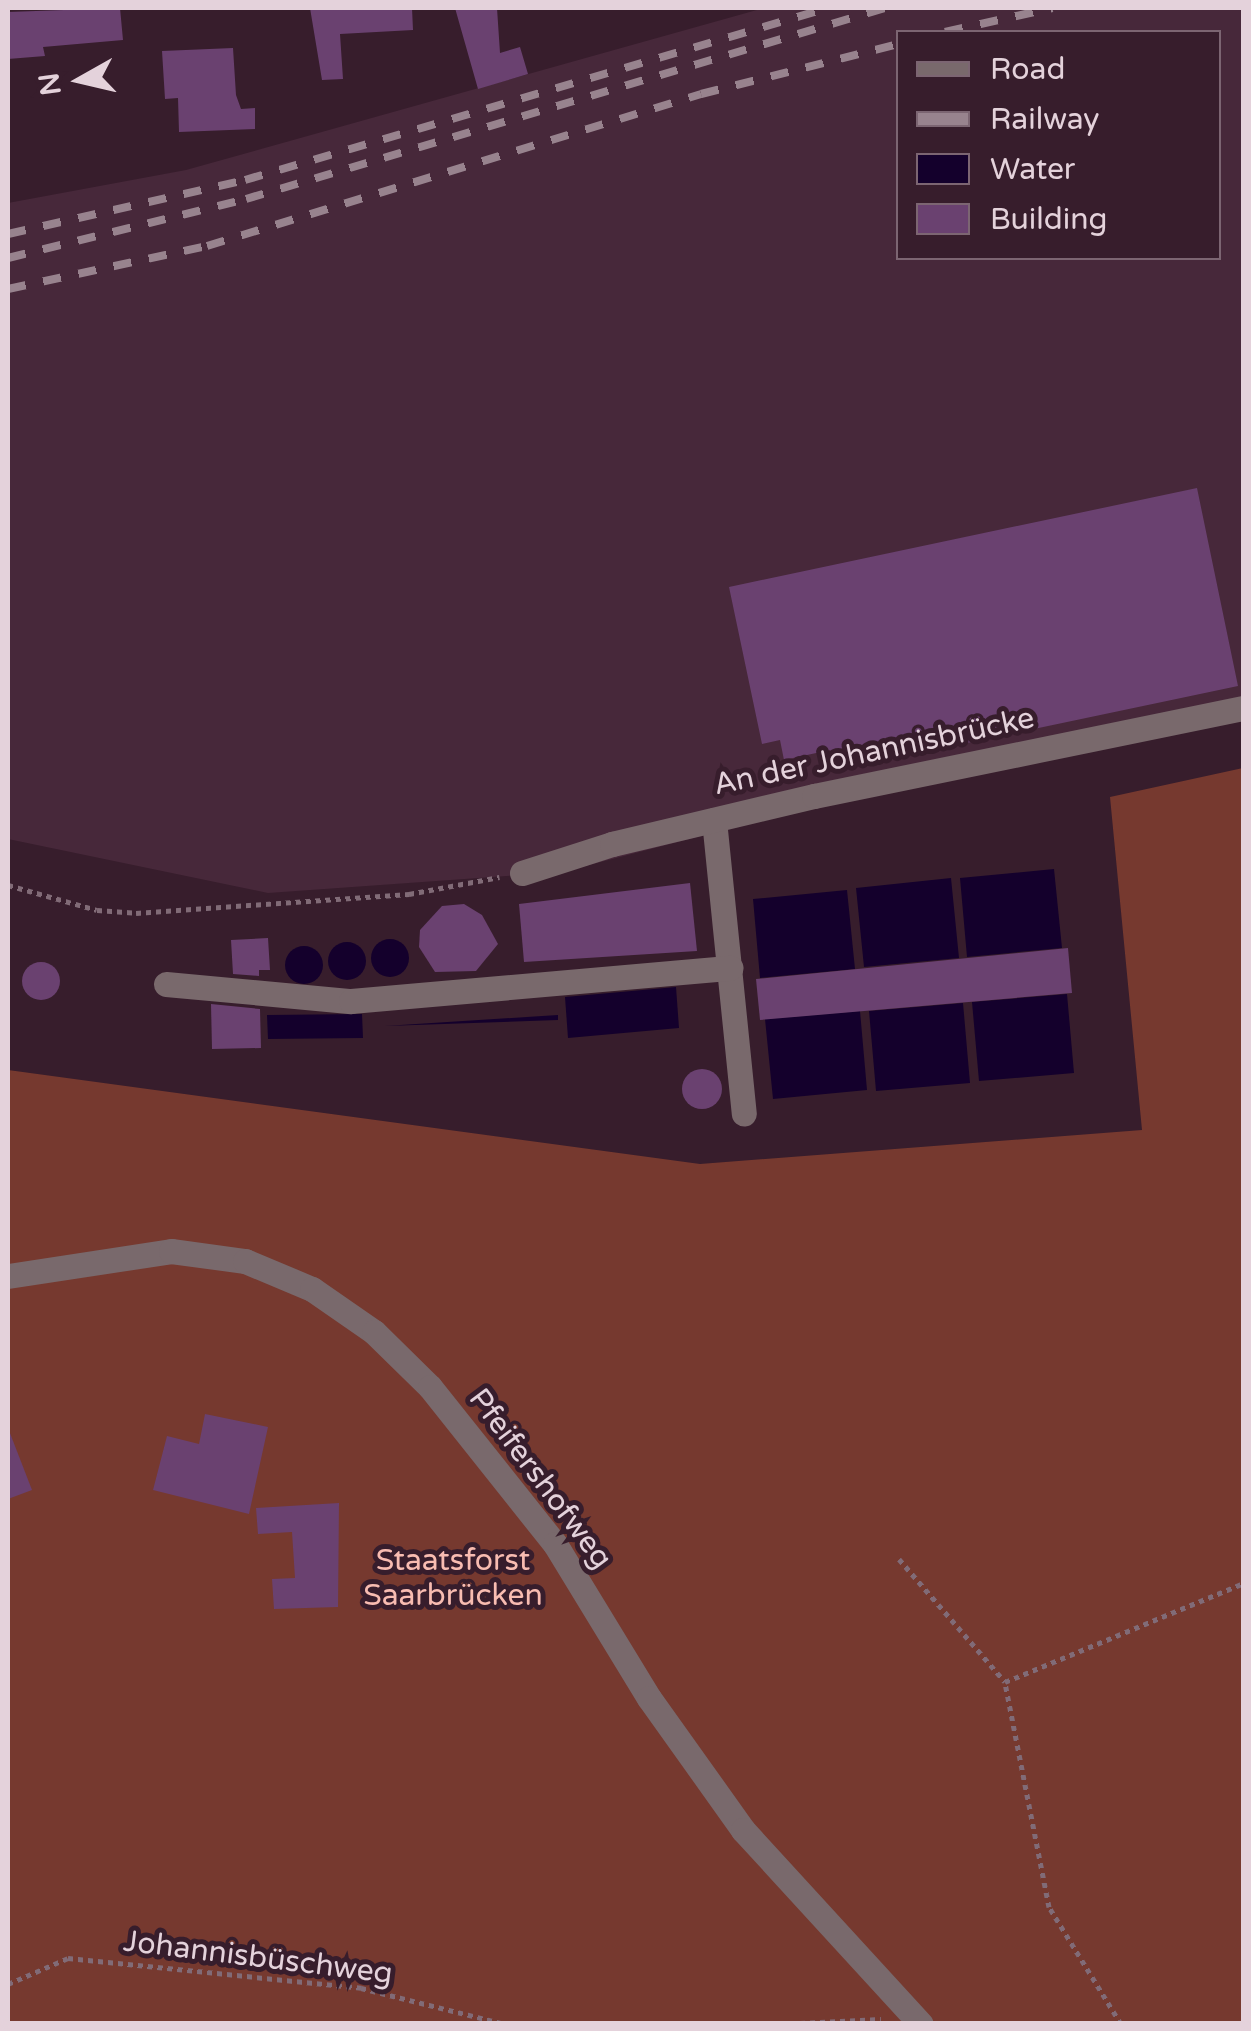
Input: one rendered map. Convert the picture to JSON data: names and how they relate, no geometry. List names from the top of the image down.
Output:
{
  "streets": {
    "street": ["An der Johannisbrücke", "Pfeifershofweg"],
    "path": ["Johannisbüschweg"]
  },
  "parks": ["Staatsforst Saarbrücken"],
  "legend": [
    "Road",
    "Railway",
    "Water",
    "Building"
  ],
  "north": "left"
}
